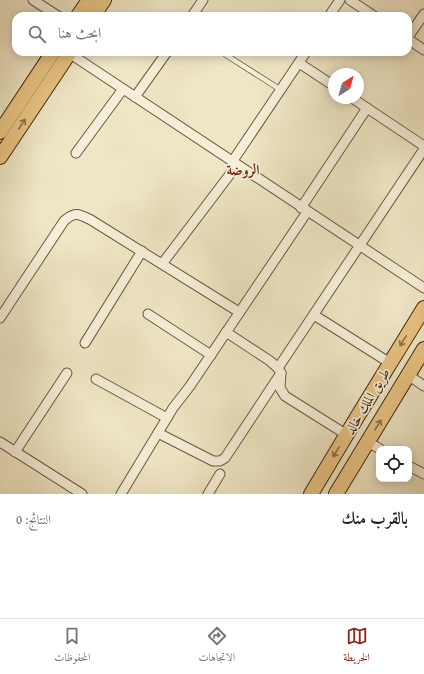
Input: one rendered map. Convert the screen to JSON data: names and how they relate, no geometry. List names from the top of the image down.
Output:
{
  "streets": {
    "main road": ["طريق الملك خالد"]
  },
  "districts": ["الروضة"],
  "north": "top right",
  "page": {
    "search": "ابحث هنا",
    "heading": ["بالقرب منك", "النتائج: 0"],
    "nav": ["الخريطة", "الاتجاهات", "المحفوظات"]
  }
}
